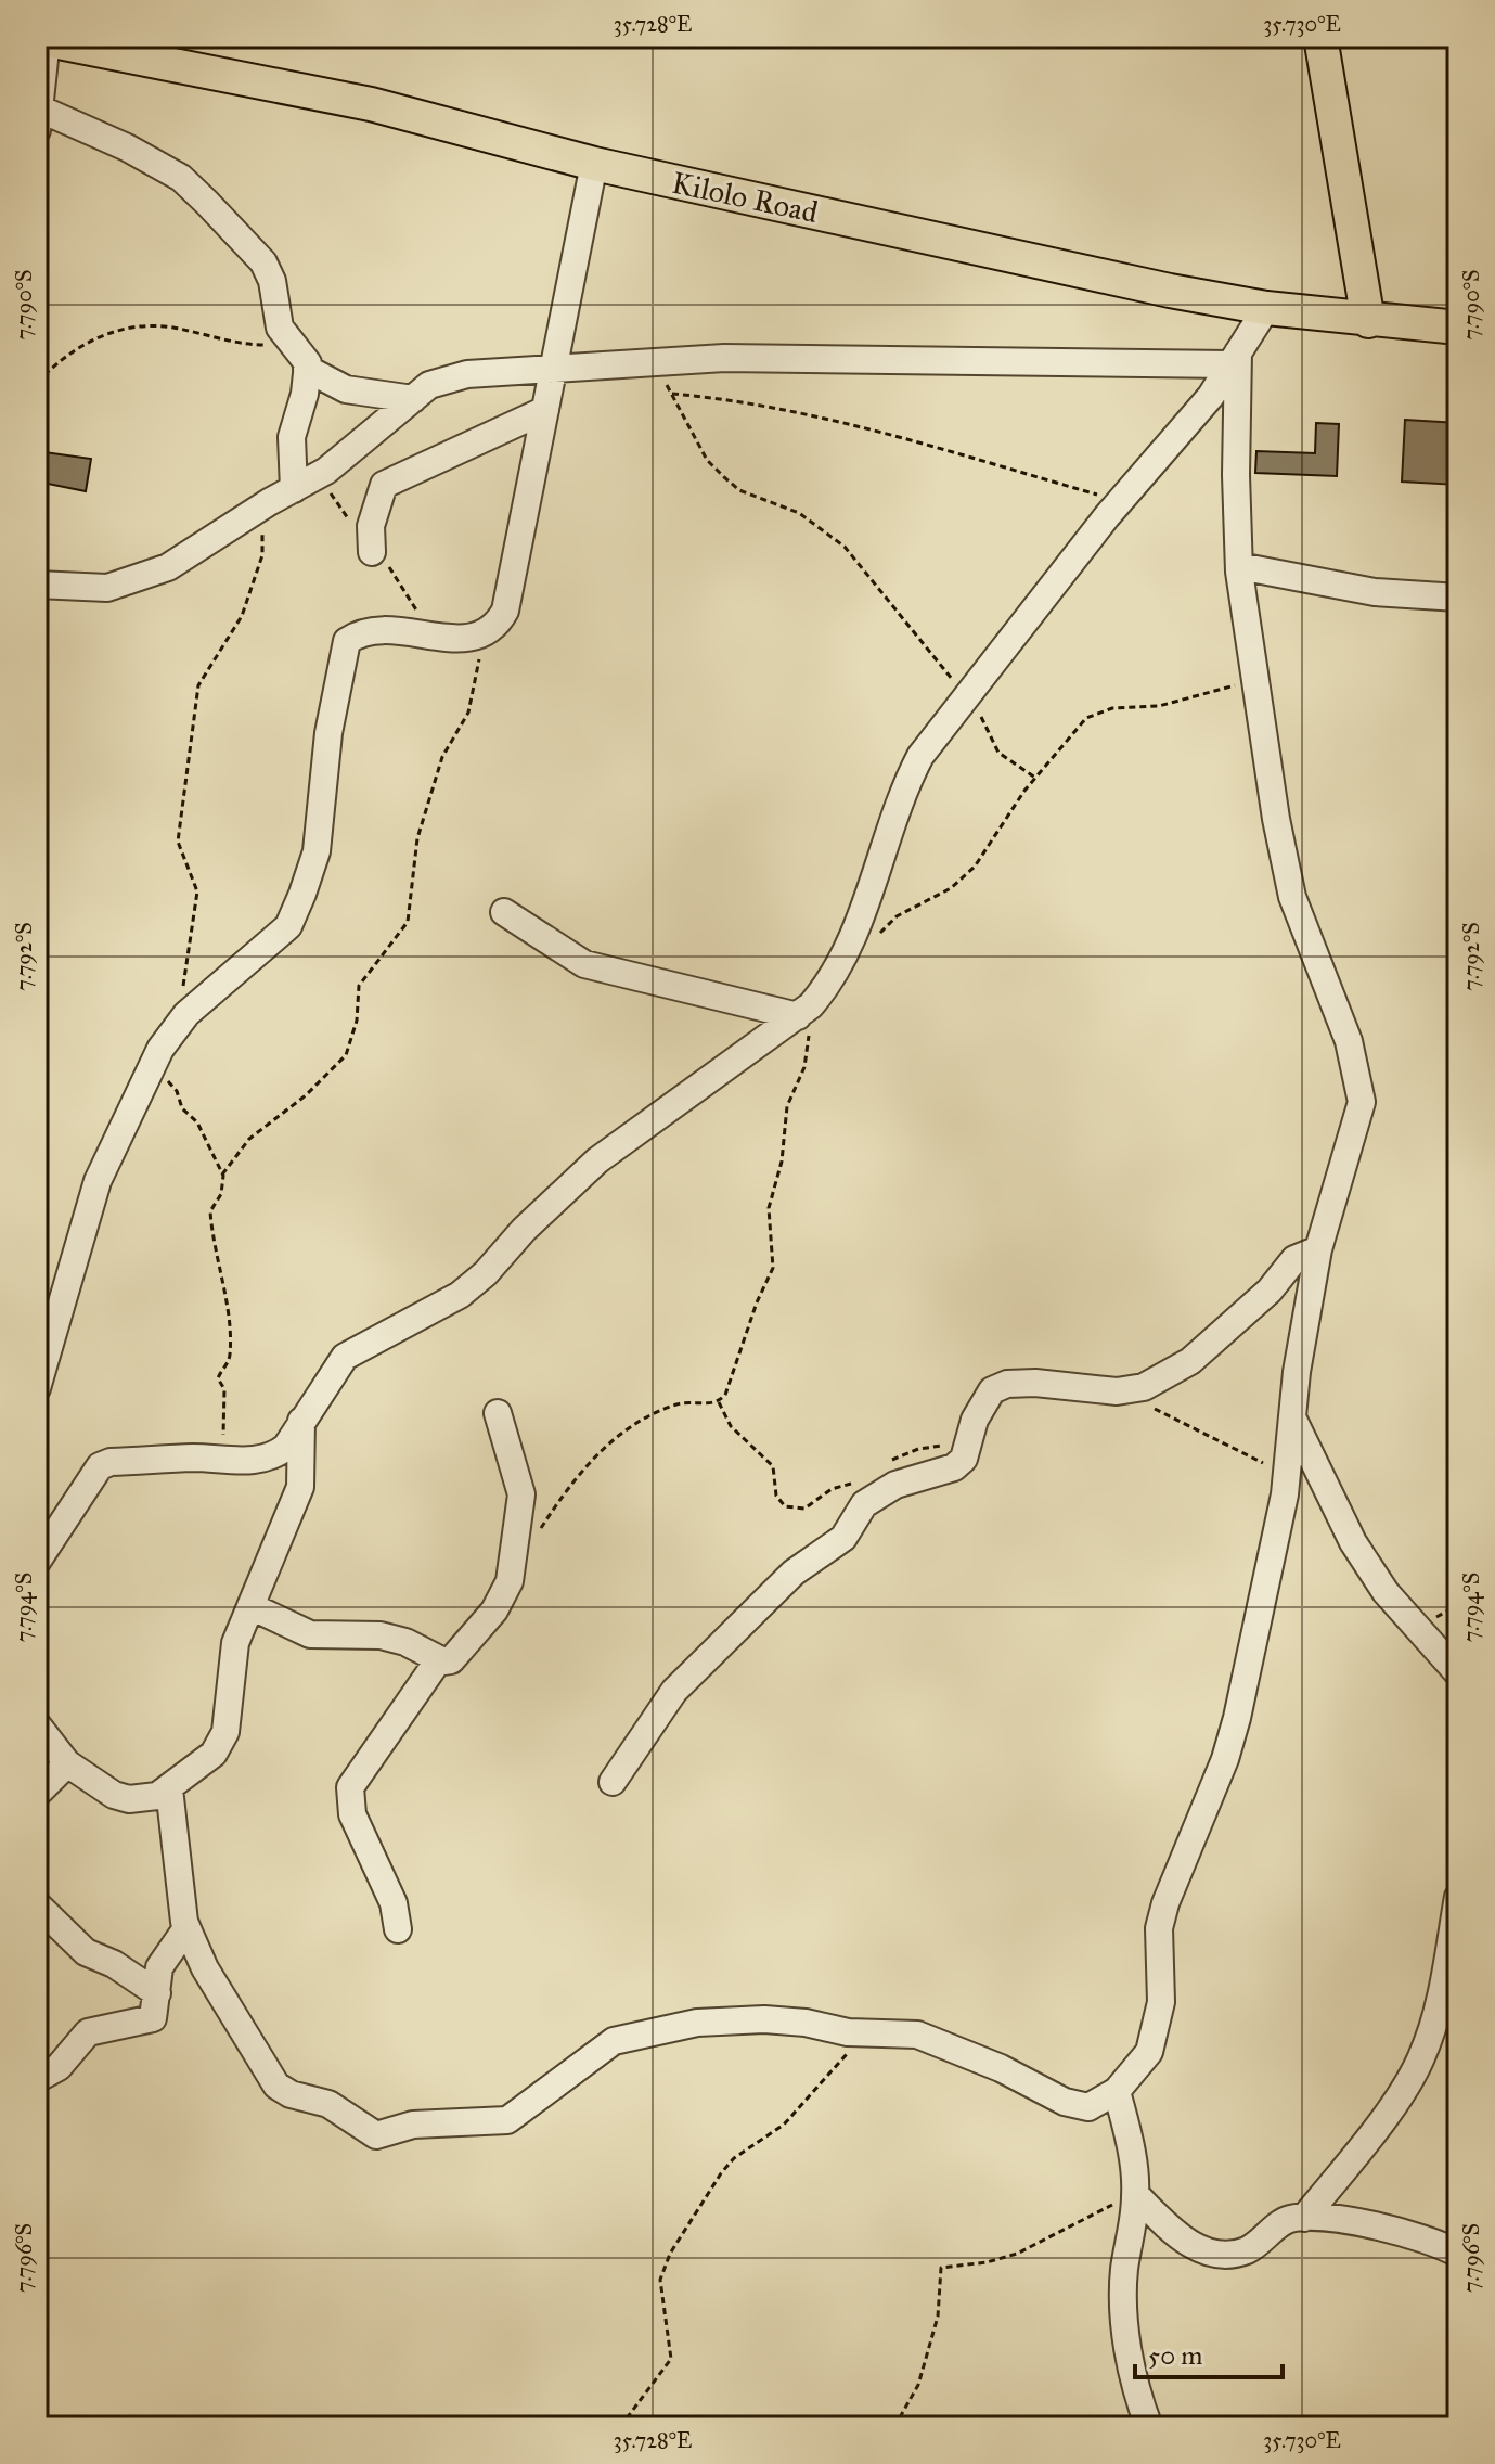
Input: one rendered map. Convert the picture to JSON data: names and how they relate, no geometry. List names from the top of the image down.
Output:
{
  "streets": {
    "main road": ["Kilolo Road"]
  },
  "scale_bar": "50 m",
  "coordinates": [
    "35.728°E",
    "35.730°E",
    "7.790°S",
    "7.792°S",
    "7.794°S",
    "7.796°S"
  ]
}
